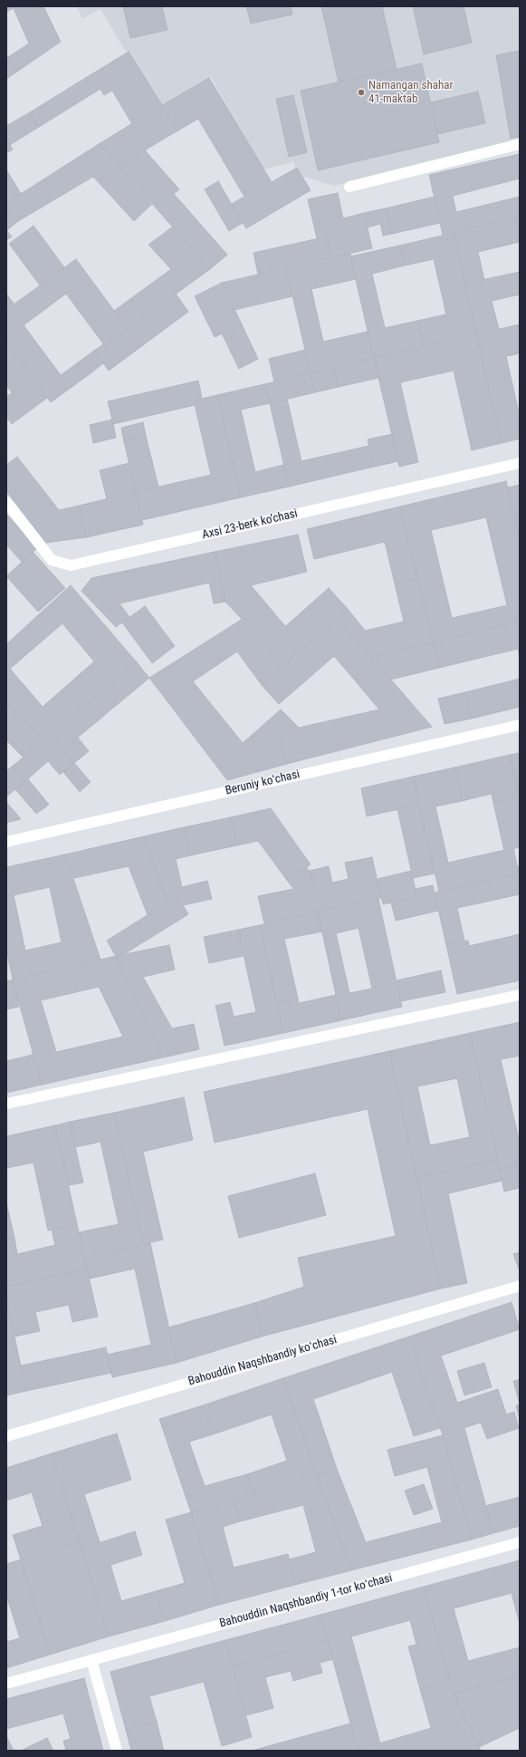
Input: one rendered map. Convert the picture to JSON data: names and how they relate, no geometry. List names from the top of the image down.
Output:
{
  "streets": {
    "street": [
      "Аxsi 23-berk koʼchasi",
      "Beruniy koʻchasi",
      "Bahouddin Naqshbandiy koʻchasi",
      "Bahouddin Naqshbandiy 1-tor koʻchasi"
    ]
  },
  "places": ["Namangan shahar 41-maktab"]
}
